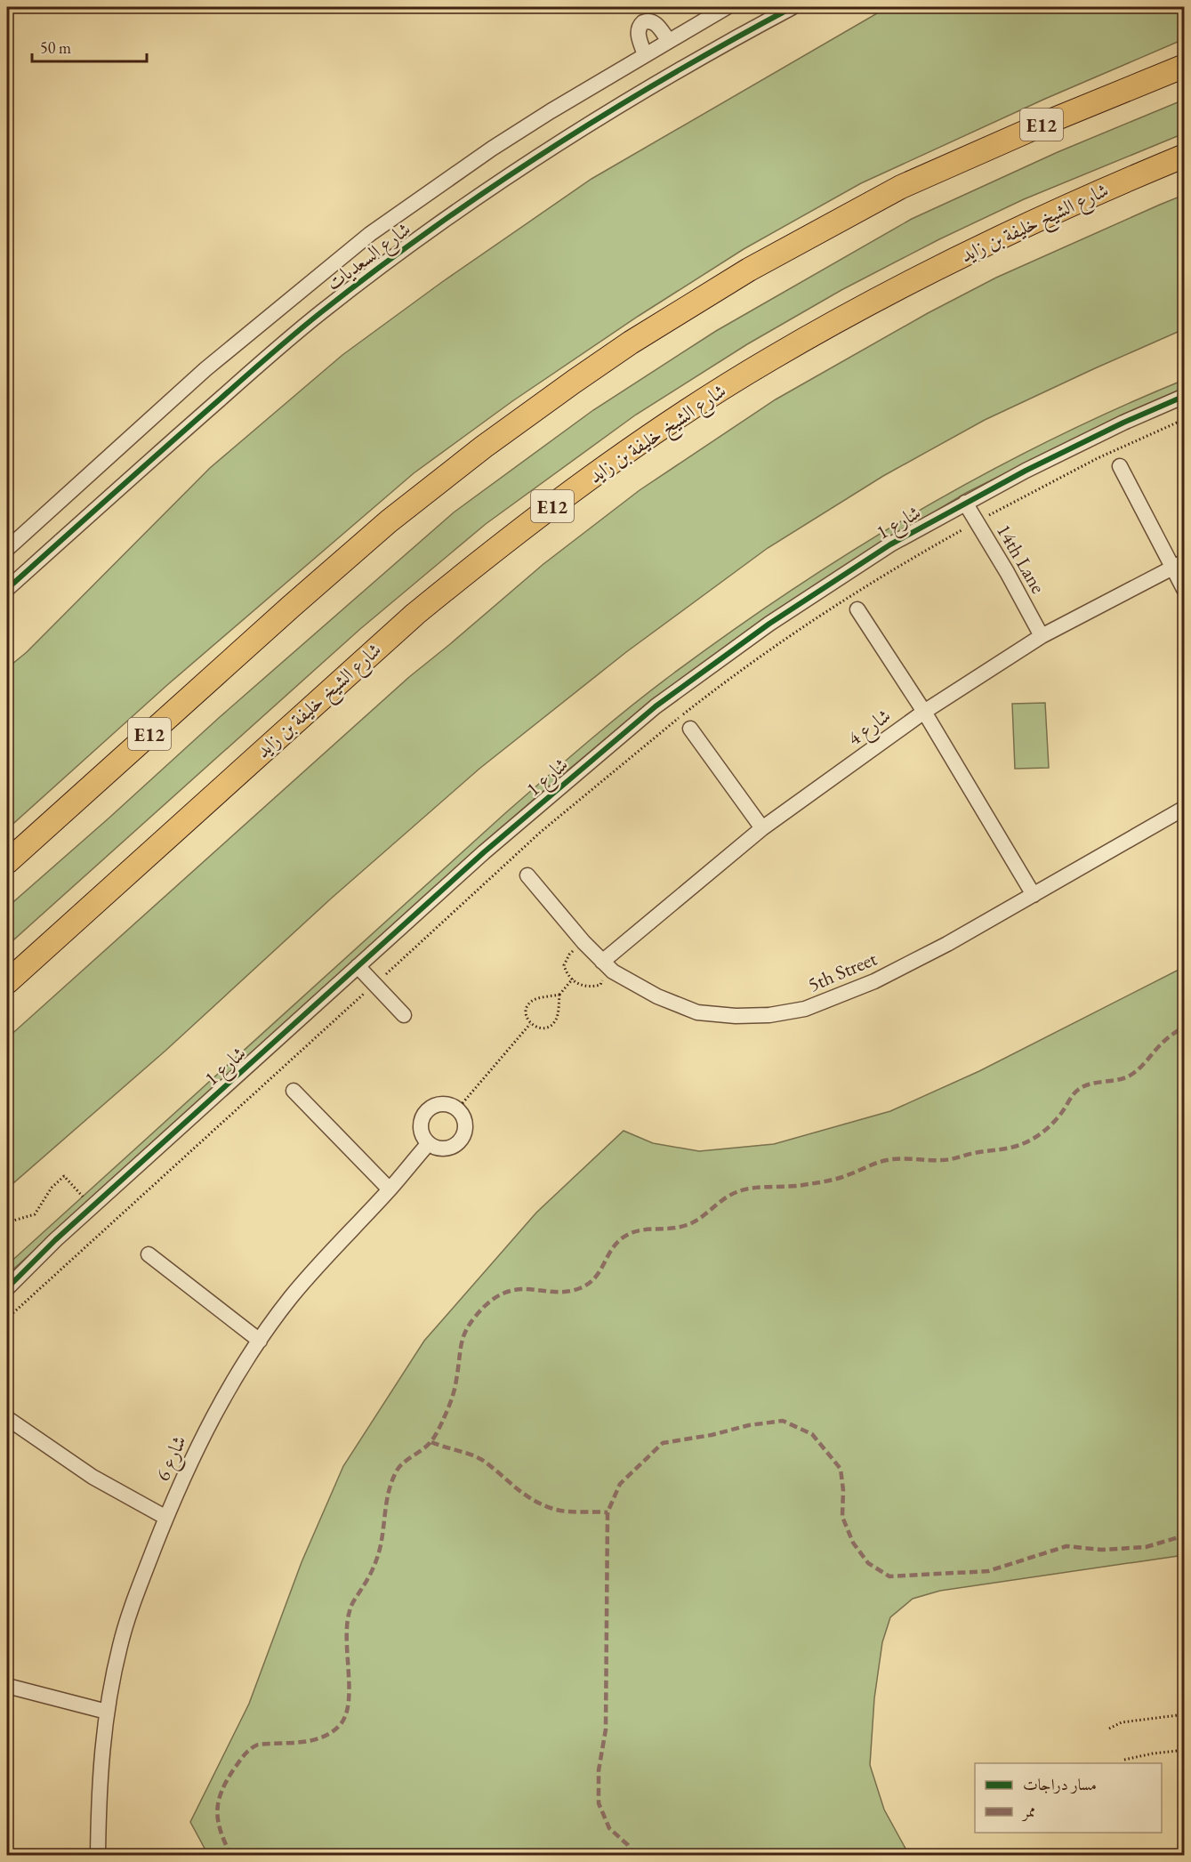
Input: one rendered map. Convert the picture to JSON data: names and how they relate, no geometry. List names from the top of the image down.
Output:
{
  "streets": {
    "highway": ["E12", "شارع الشيخ خليفة بن زايد"],
    "street": [
      "شارع السعديات",
      "شارع 1",
      "14th Lane",
      "شارع 4",
      "5th Street",
      "شارع 6"
    ]
  },
  "crossings": [
    ["شارع 1", "14th Lane"],
    ["14th Lane", "شارع 4"],
    ["شارع 4", "5th Street"]
  ],
  "legend": ["مسار دراجات", "ممر"],
  "scale_bar": "50 m"
}
